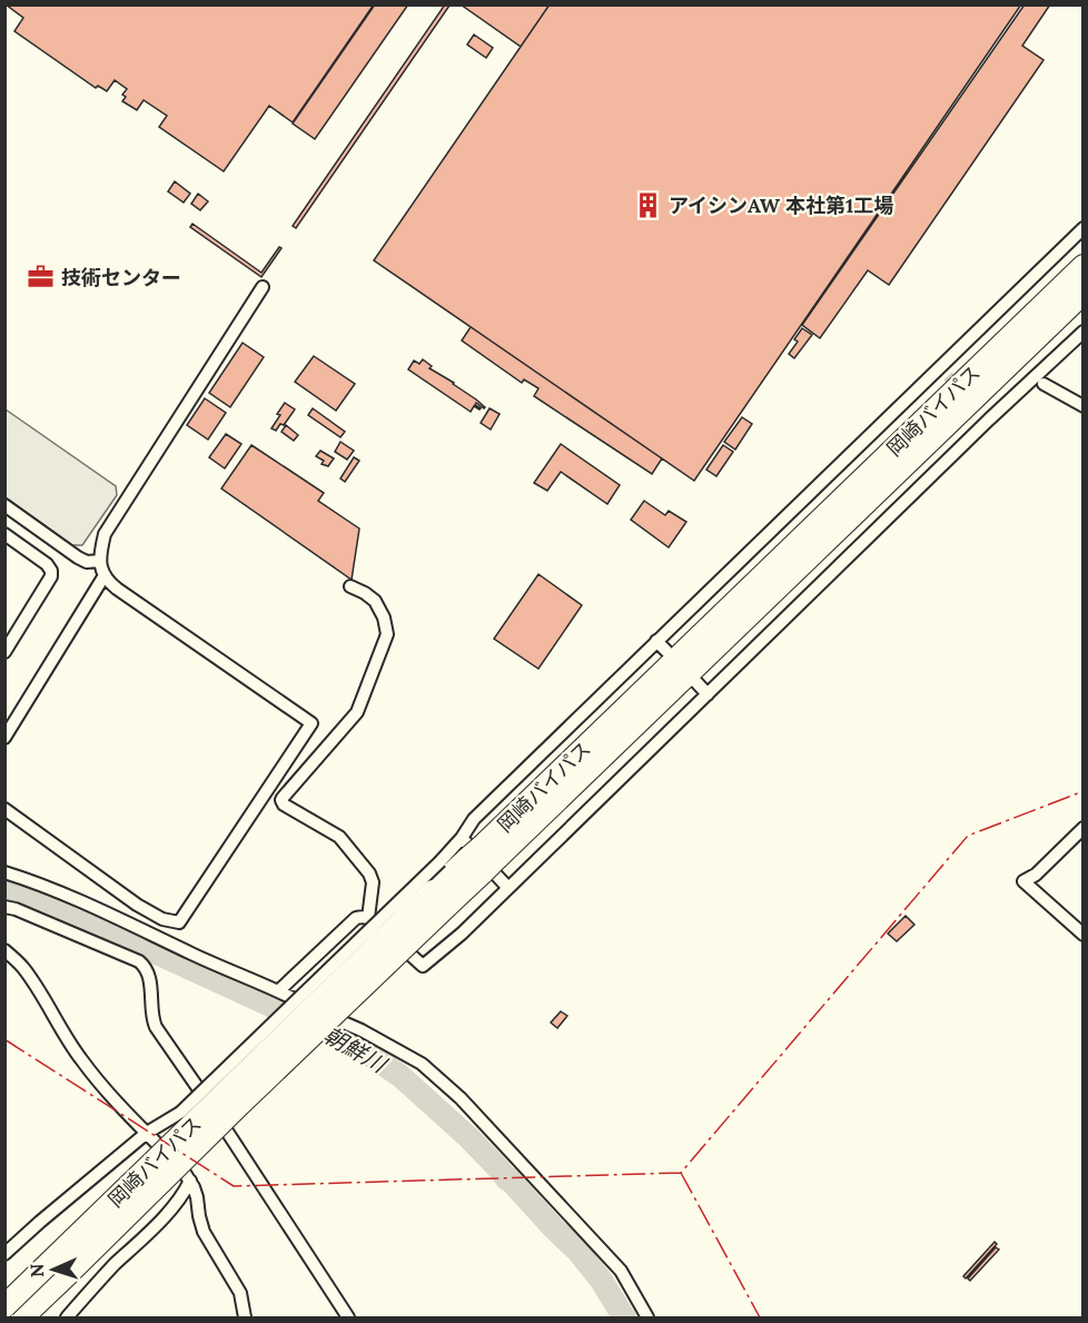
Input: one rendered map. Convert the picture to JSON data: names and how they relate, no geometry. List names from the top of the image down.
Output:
{
  "streets": {
    "highway": ["岡崎バイパス"]
  },
  "water": ["朝鮮川"],
  "places": {
    "building": ["アイシンAW 本社第1工場"],
    "office": ["技術センター"]
  },
  "north": "left"
}
